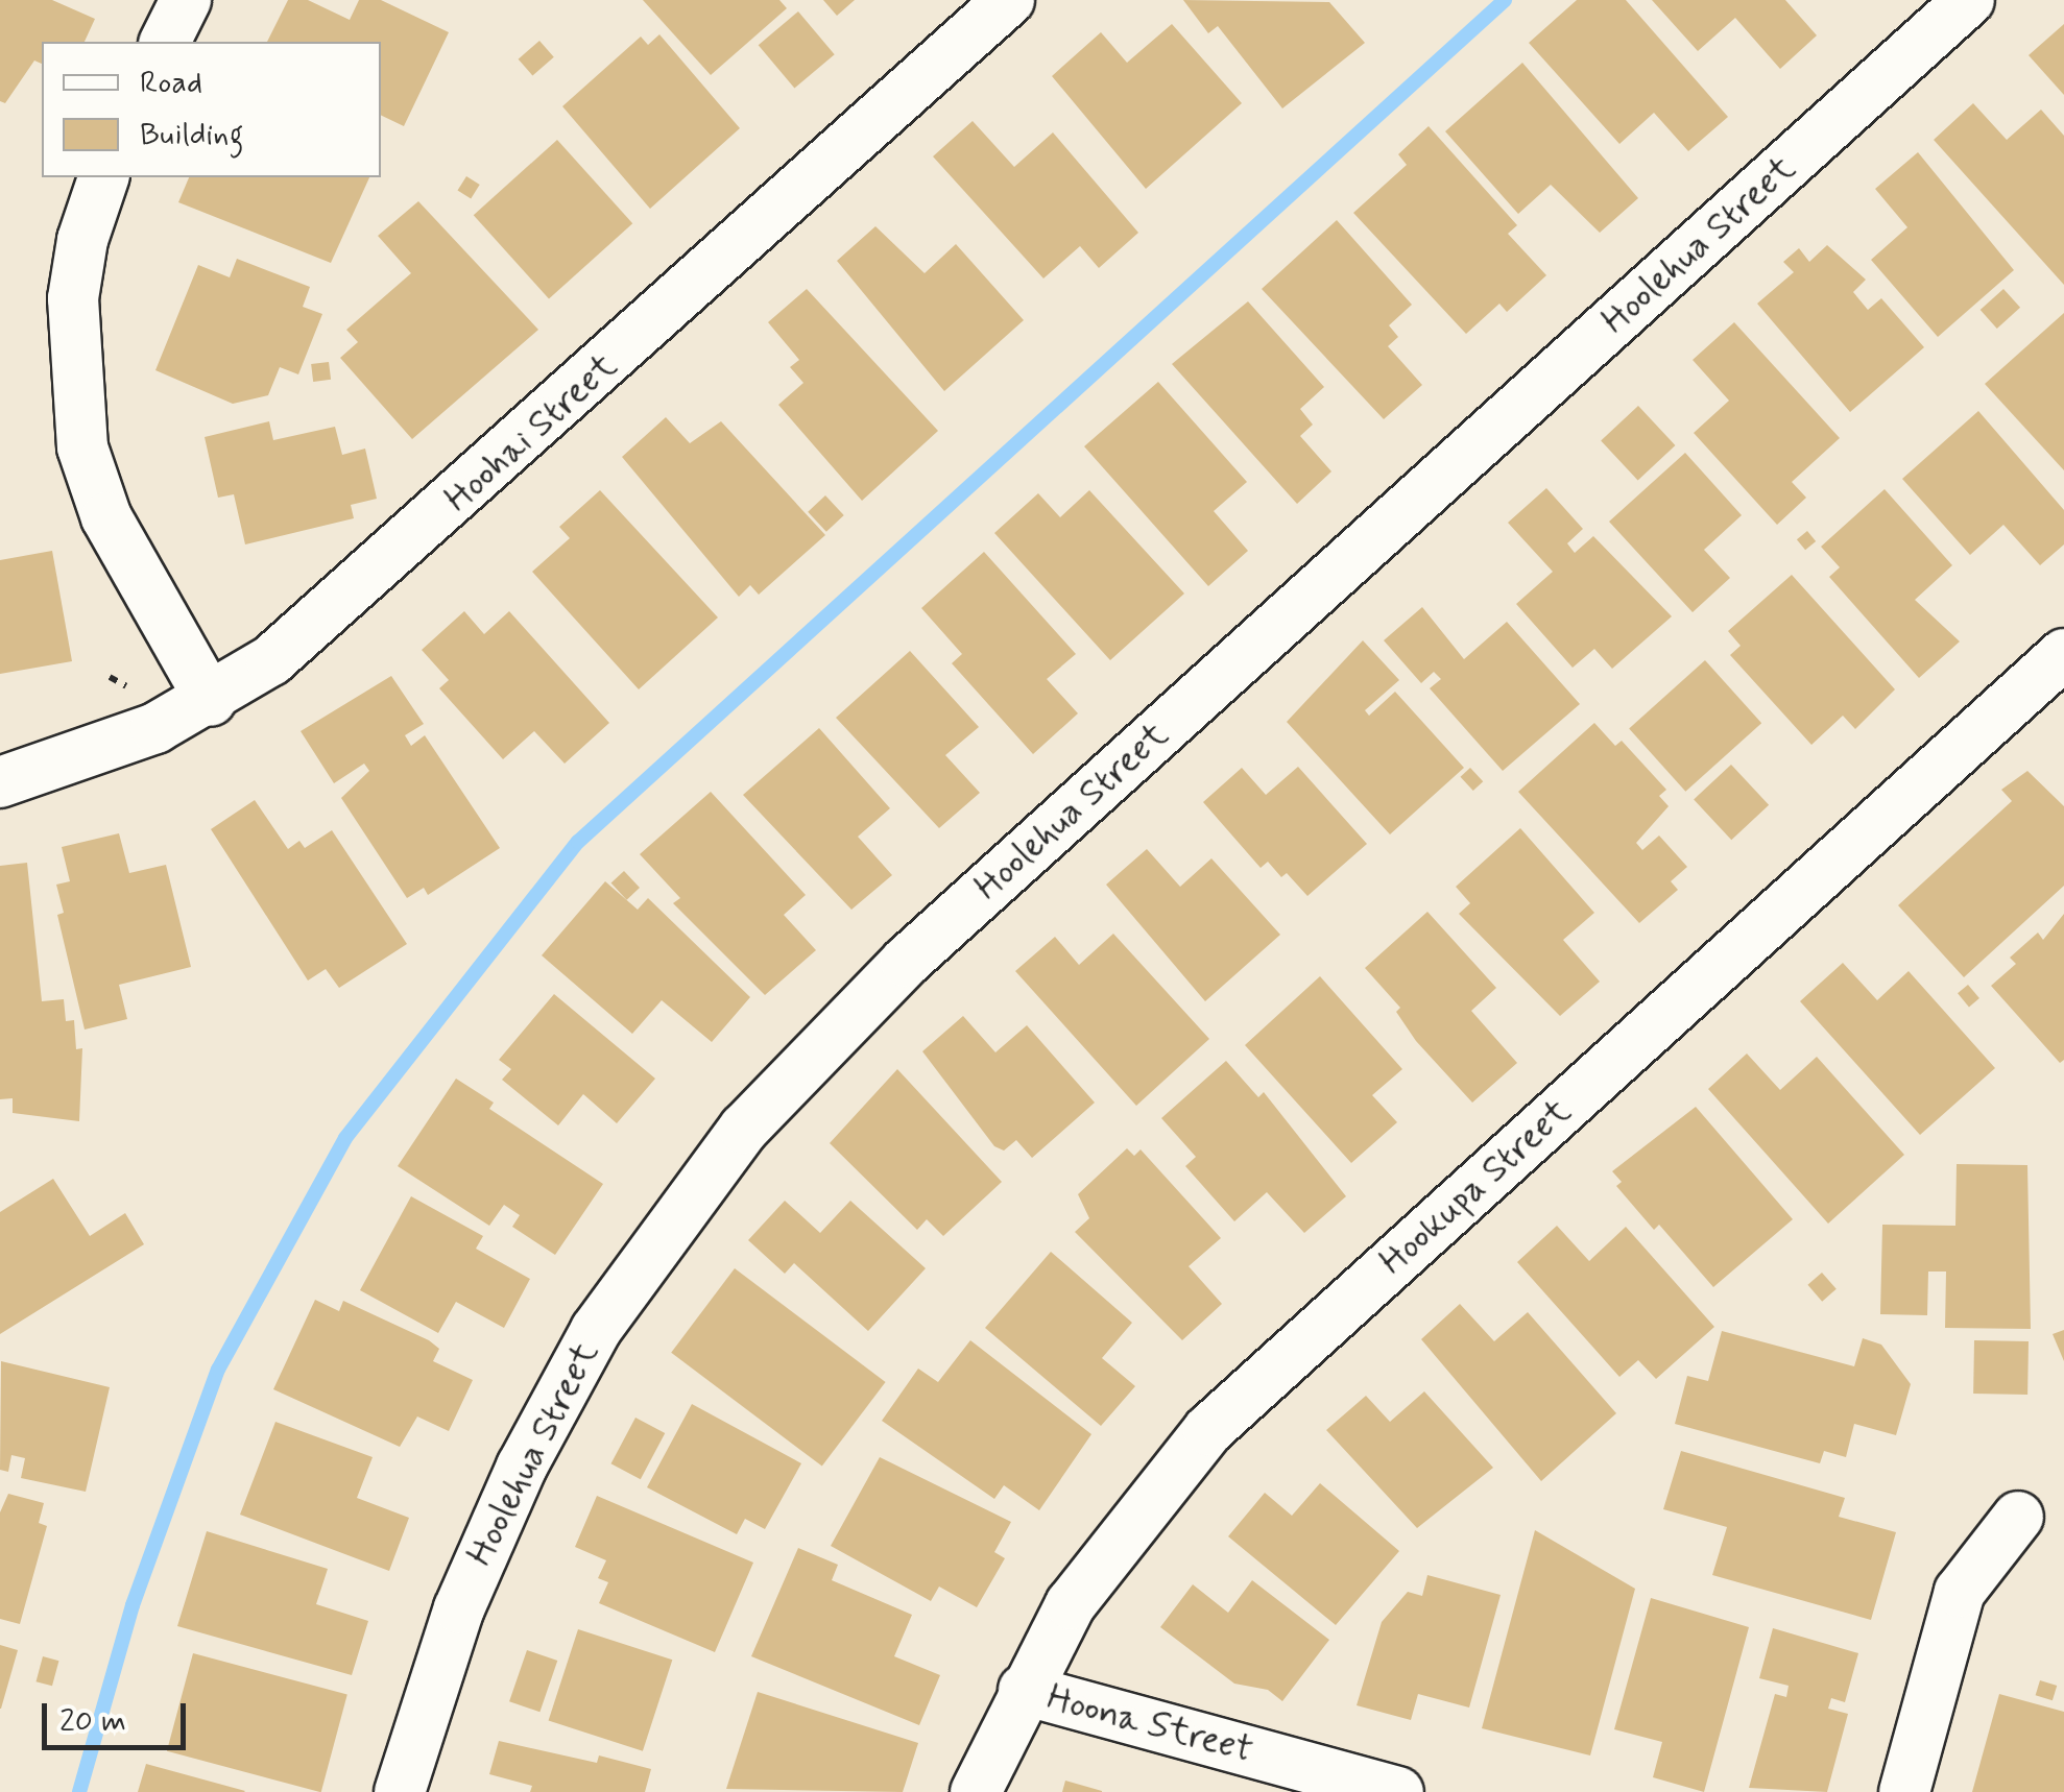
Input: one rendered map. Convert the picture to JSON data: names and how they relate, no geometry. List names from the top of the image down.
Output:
{
  "streets": {
    "street": [
      "Hoolehua Street",
      "Hoohai Street",
      "Hookupa Street",
      "Hoona Street"
    ]
  },
  "crossings": [
    ["Hookupa Street", "Hoona Street"]
  ],
  "legend": ["Road", "Building"],
  "scale_bar": "20 m"
}
